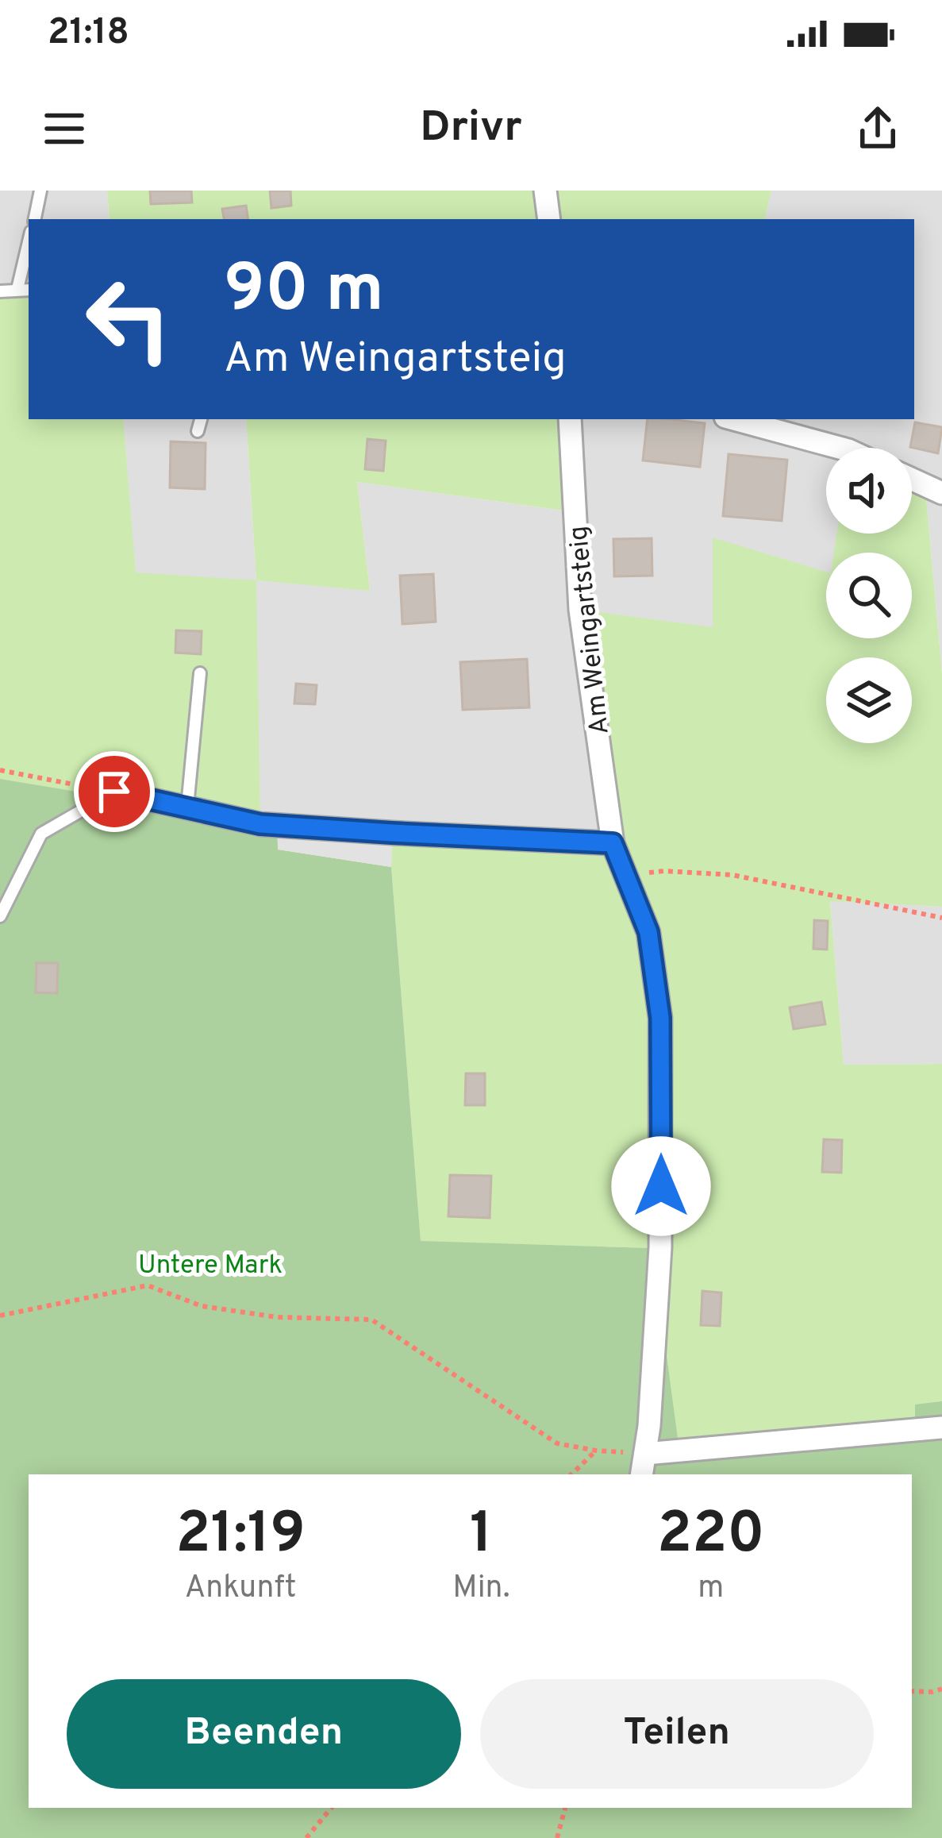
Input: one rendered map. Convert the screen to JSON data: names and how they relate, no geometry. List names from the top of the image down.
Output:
{
  "streets": {
    "street": ["Am Weingartsteig"]
  },
  "parks": ["Untere Mark"],
  "page": {
    "status": "21:18",
    "header": "Drivr",
    "turn": ["90 m", "Am Weingartsteig"],
    "eta": [
      "21:19",
      "Ankunft",
      "1",
      "Min.",
      "220",
      "m"
    ],
    "buttons": ["Beenden", "Teilen"]
  }
}
